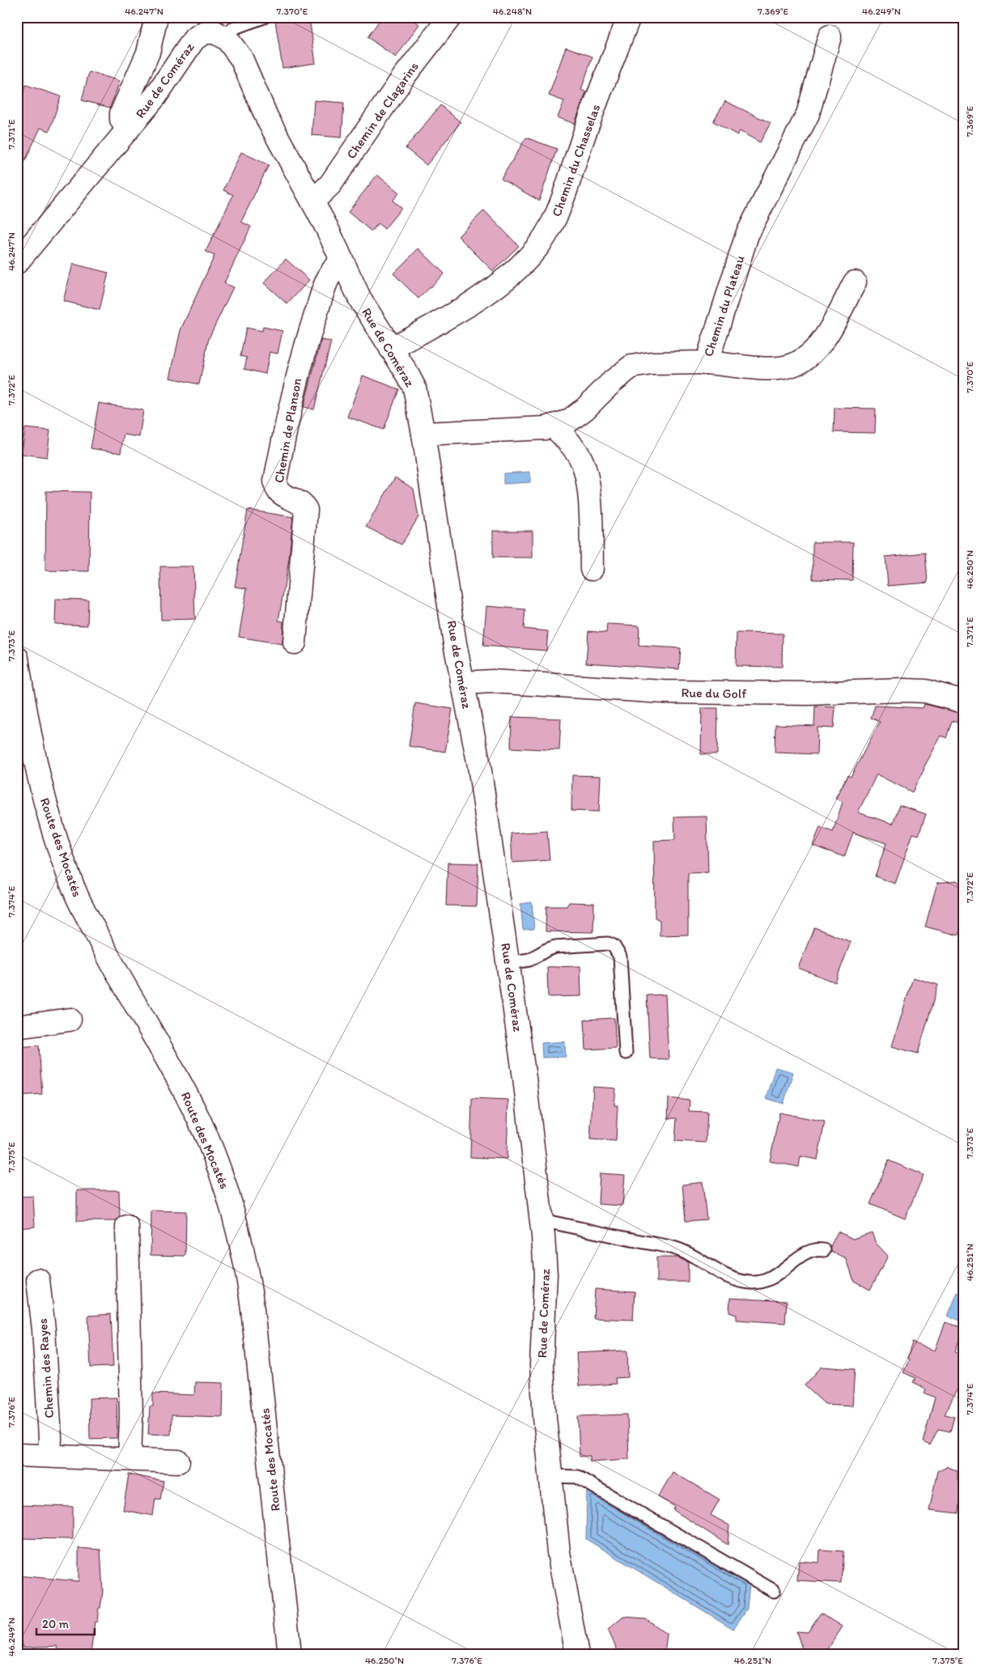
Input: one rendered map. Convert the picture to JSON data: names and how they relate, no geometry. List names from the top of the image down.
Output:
{
  "streets": {
    "street": [
      "Rue de Coméraz",
      "Chemin de Clagarins",
      "Chemin du Chasselas",
      "Chemin du Plateau",
      "Chemin de Planson",
      "Rue du Golf",
      "Route des Mocatés",
      "Chemin des Rayes"
    ]
  },
  "crossings": [
    ["Rue de Coméraz", "Chemin de Clagarins"],
    ["Rue de Coméraz", "Chemin du Chasselas"],
    ["Rue de Coméraz", "Chemin du Plateau"],
    ["Rue de Coméraz", "Chemin de Planson"],
    ["Rue de Coméraz", "Rue du Golf"]
  ],
  "scale_bar": "20 m",
  "coordinates": [
    "46.247°N",
    "7.370°E",
    "46.248°N",
    "7.369°E",
    "46.249°N",
    "7.371°E",
    "7.372°E",
    "46.250°N",
    "7.373°E",
    "7.374°E",
    "7.375°E",
    "46.251°N",
    "7.376°E"
  ]
}
